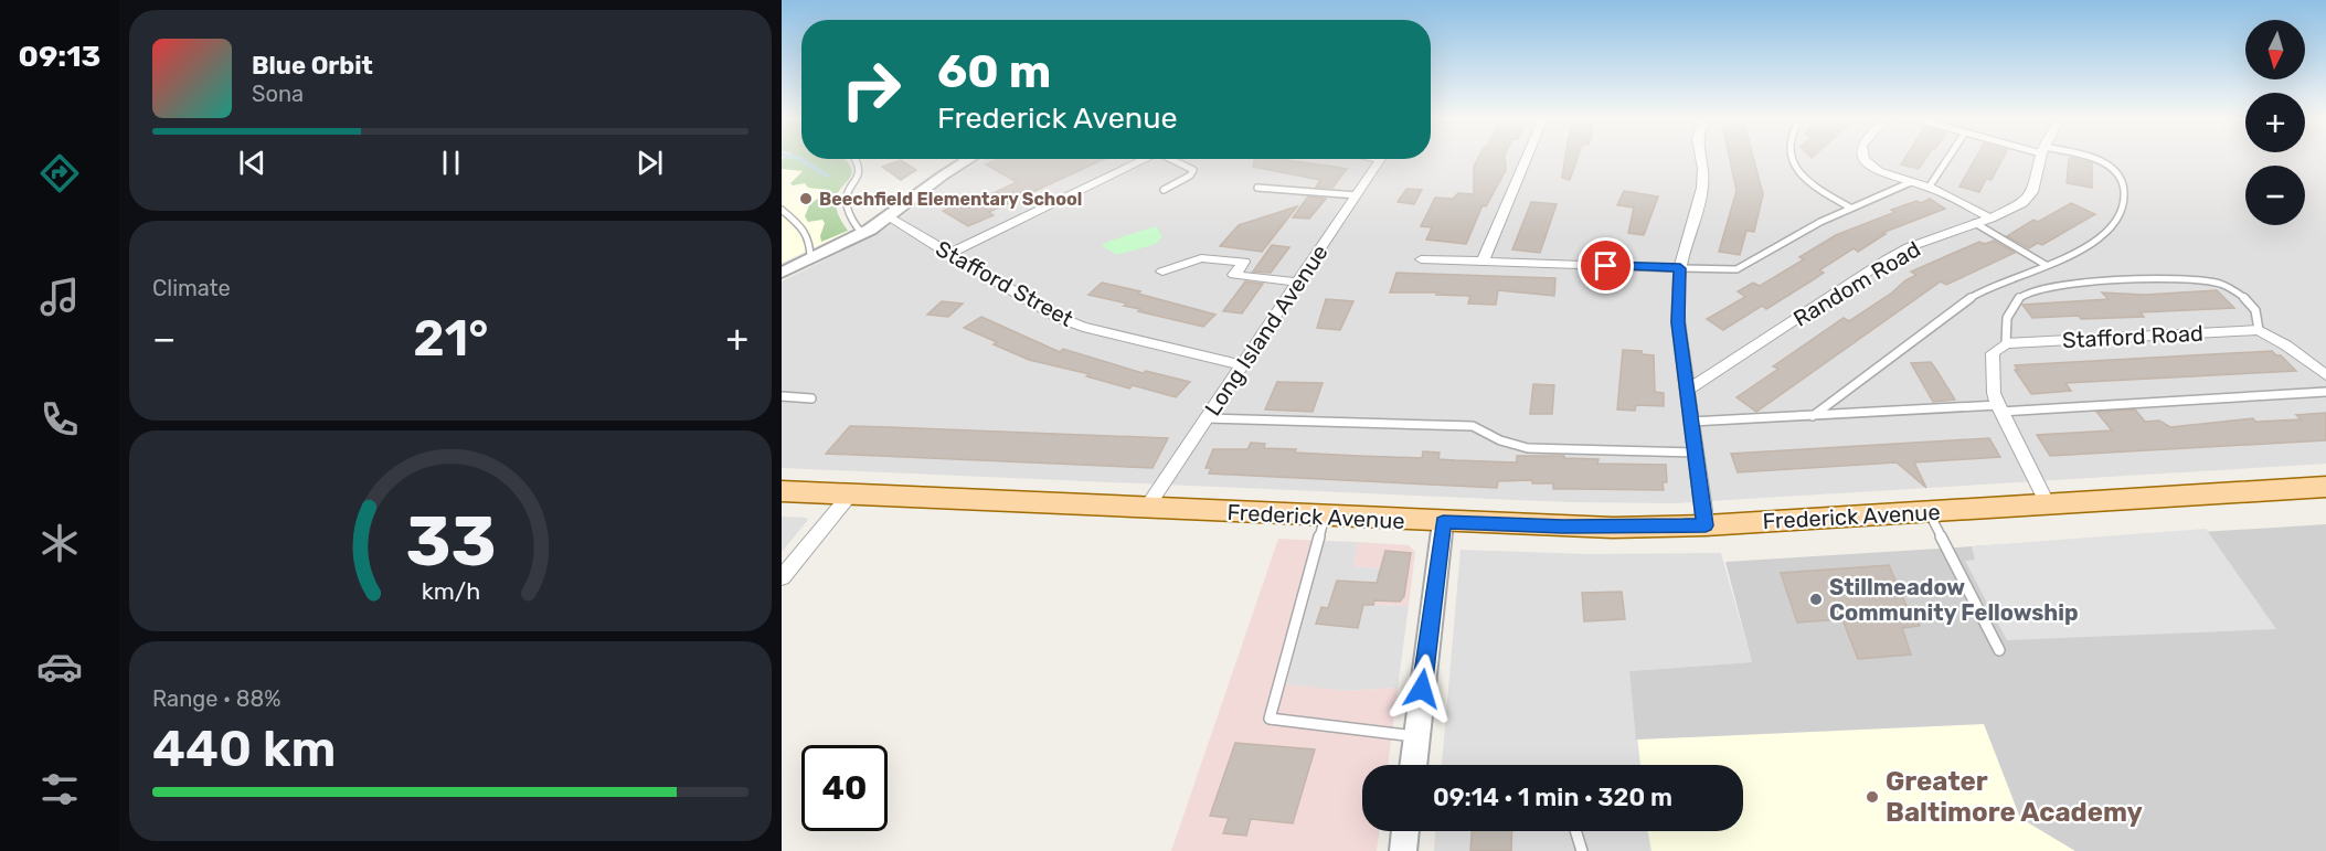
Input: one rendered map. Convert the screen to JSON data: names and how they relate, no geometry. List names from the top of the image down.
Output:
{
  "streets": {
    "main road": ["Frederick Avenue"],
    "street": [
      "Stafford Street",
      "Random Road",
      "Long Island Avenue",
      "Stafford Road"
    ]
  },
  "crossings": [
    ["Stafford Street", "Long Island Avenue"],
    ["Long Island Avenue", "Frederick Avenue"]
  ],
  "places": ["Beechfield Elementary School", "Stillmeadow Community Fellowship", "Greater Baltimore Academy"],
  "north": "bottom",
  "page": {
    "tabs": "09:13",
    "map_buttons": ["+", "−"],
    "turn": ["60 m", "Frederick Avenue"],
    "song": ["Blue Orbit", "Sona"],
    "tile": [
      "Climate",
      ["Range · 88%", "440 km"]
    ],
    "heat": ["−", "21°", "+"],
    "limit": "40",
    "trip": "09:14 · 1 min · 320 m",
    "gauge": ["33", "km/h"]
  }
}
